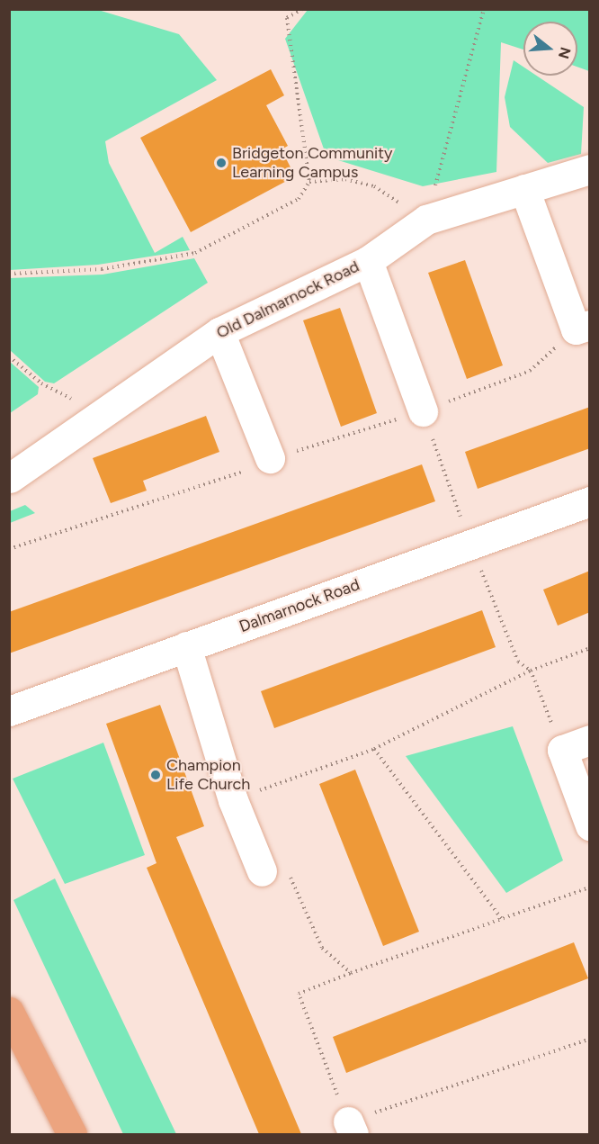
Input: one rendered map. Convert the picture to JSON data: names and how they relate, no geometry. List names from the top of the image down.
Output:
{
  "streets": {
    "street": ["Old Dalmarnock Road", "Dalmarnock Road"]
  },
  "places": ["Bridgeton Community Learning Campus", "Champion Life Church"],
  "north": "right"
}
